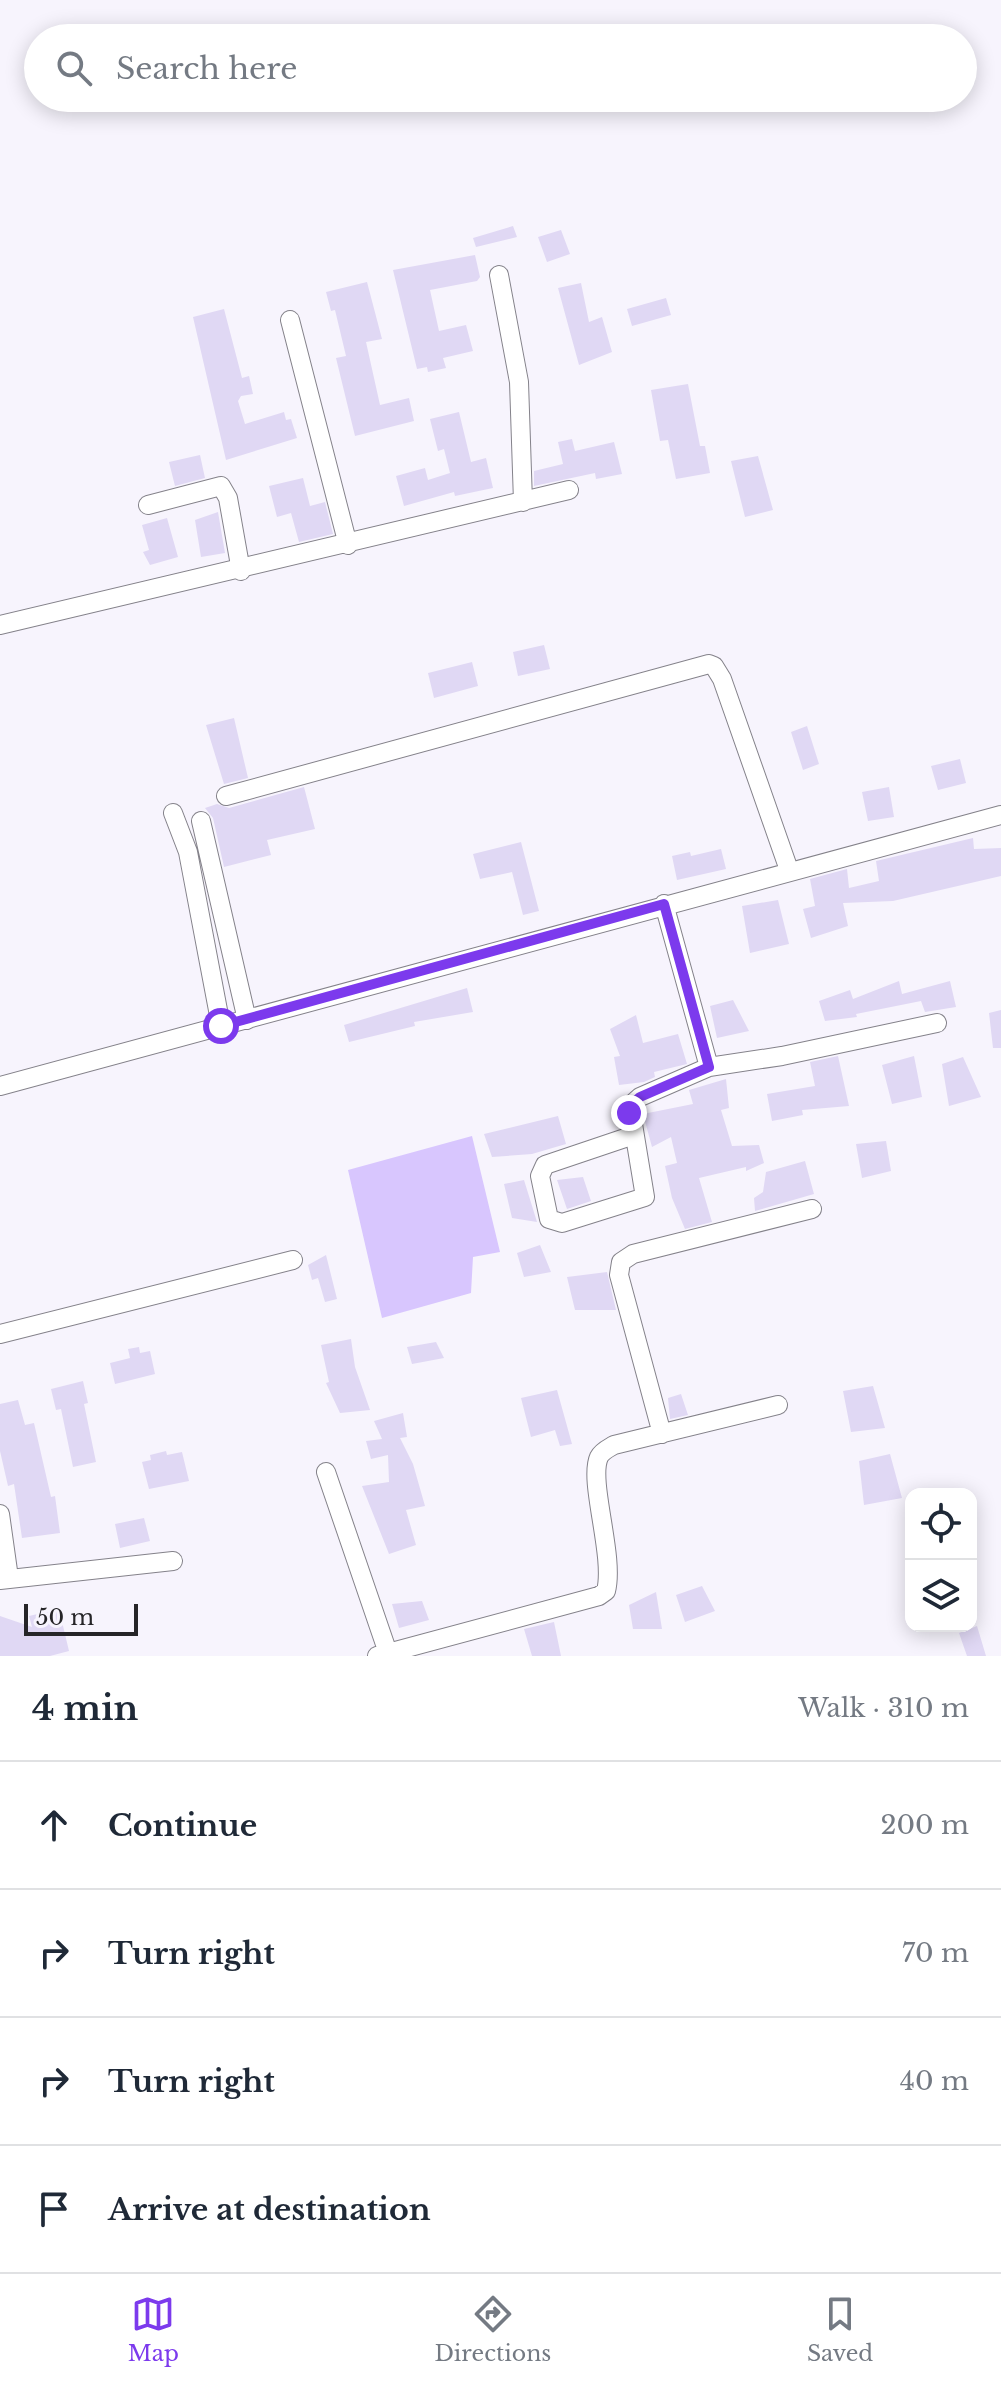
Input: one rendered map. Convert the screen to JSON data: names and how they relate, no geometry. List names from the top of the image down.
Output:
{
  "scale_bar": "50 m",
  "page": {
    "search": "Search here",
    "scale": "50 m",
    "heading": ["4 min", "Walk · 310 m"],
    "list": [
      ["Continue", "200 m"],
      ["Turn right", "70 m"],
      ["Turn right", "40 m"],
      "Arrive at destination"
    ],
    "nav": ["Map", "Directions", "Saved"]
  }
}
